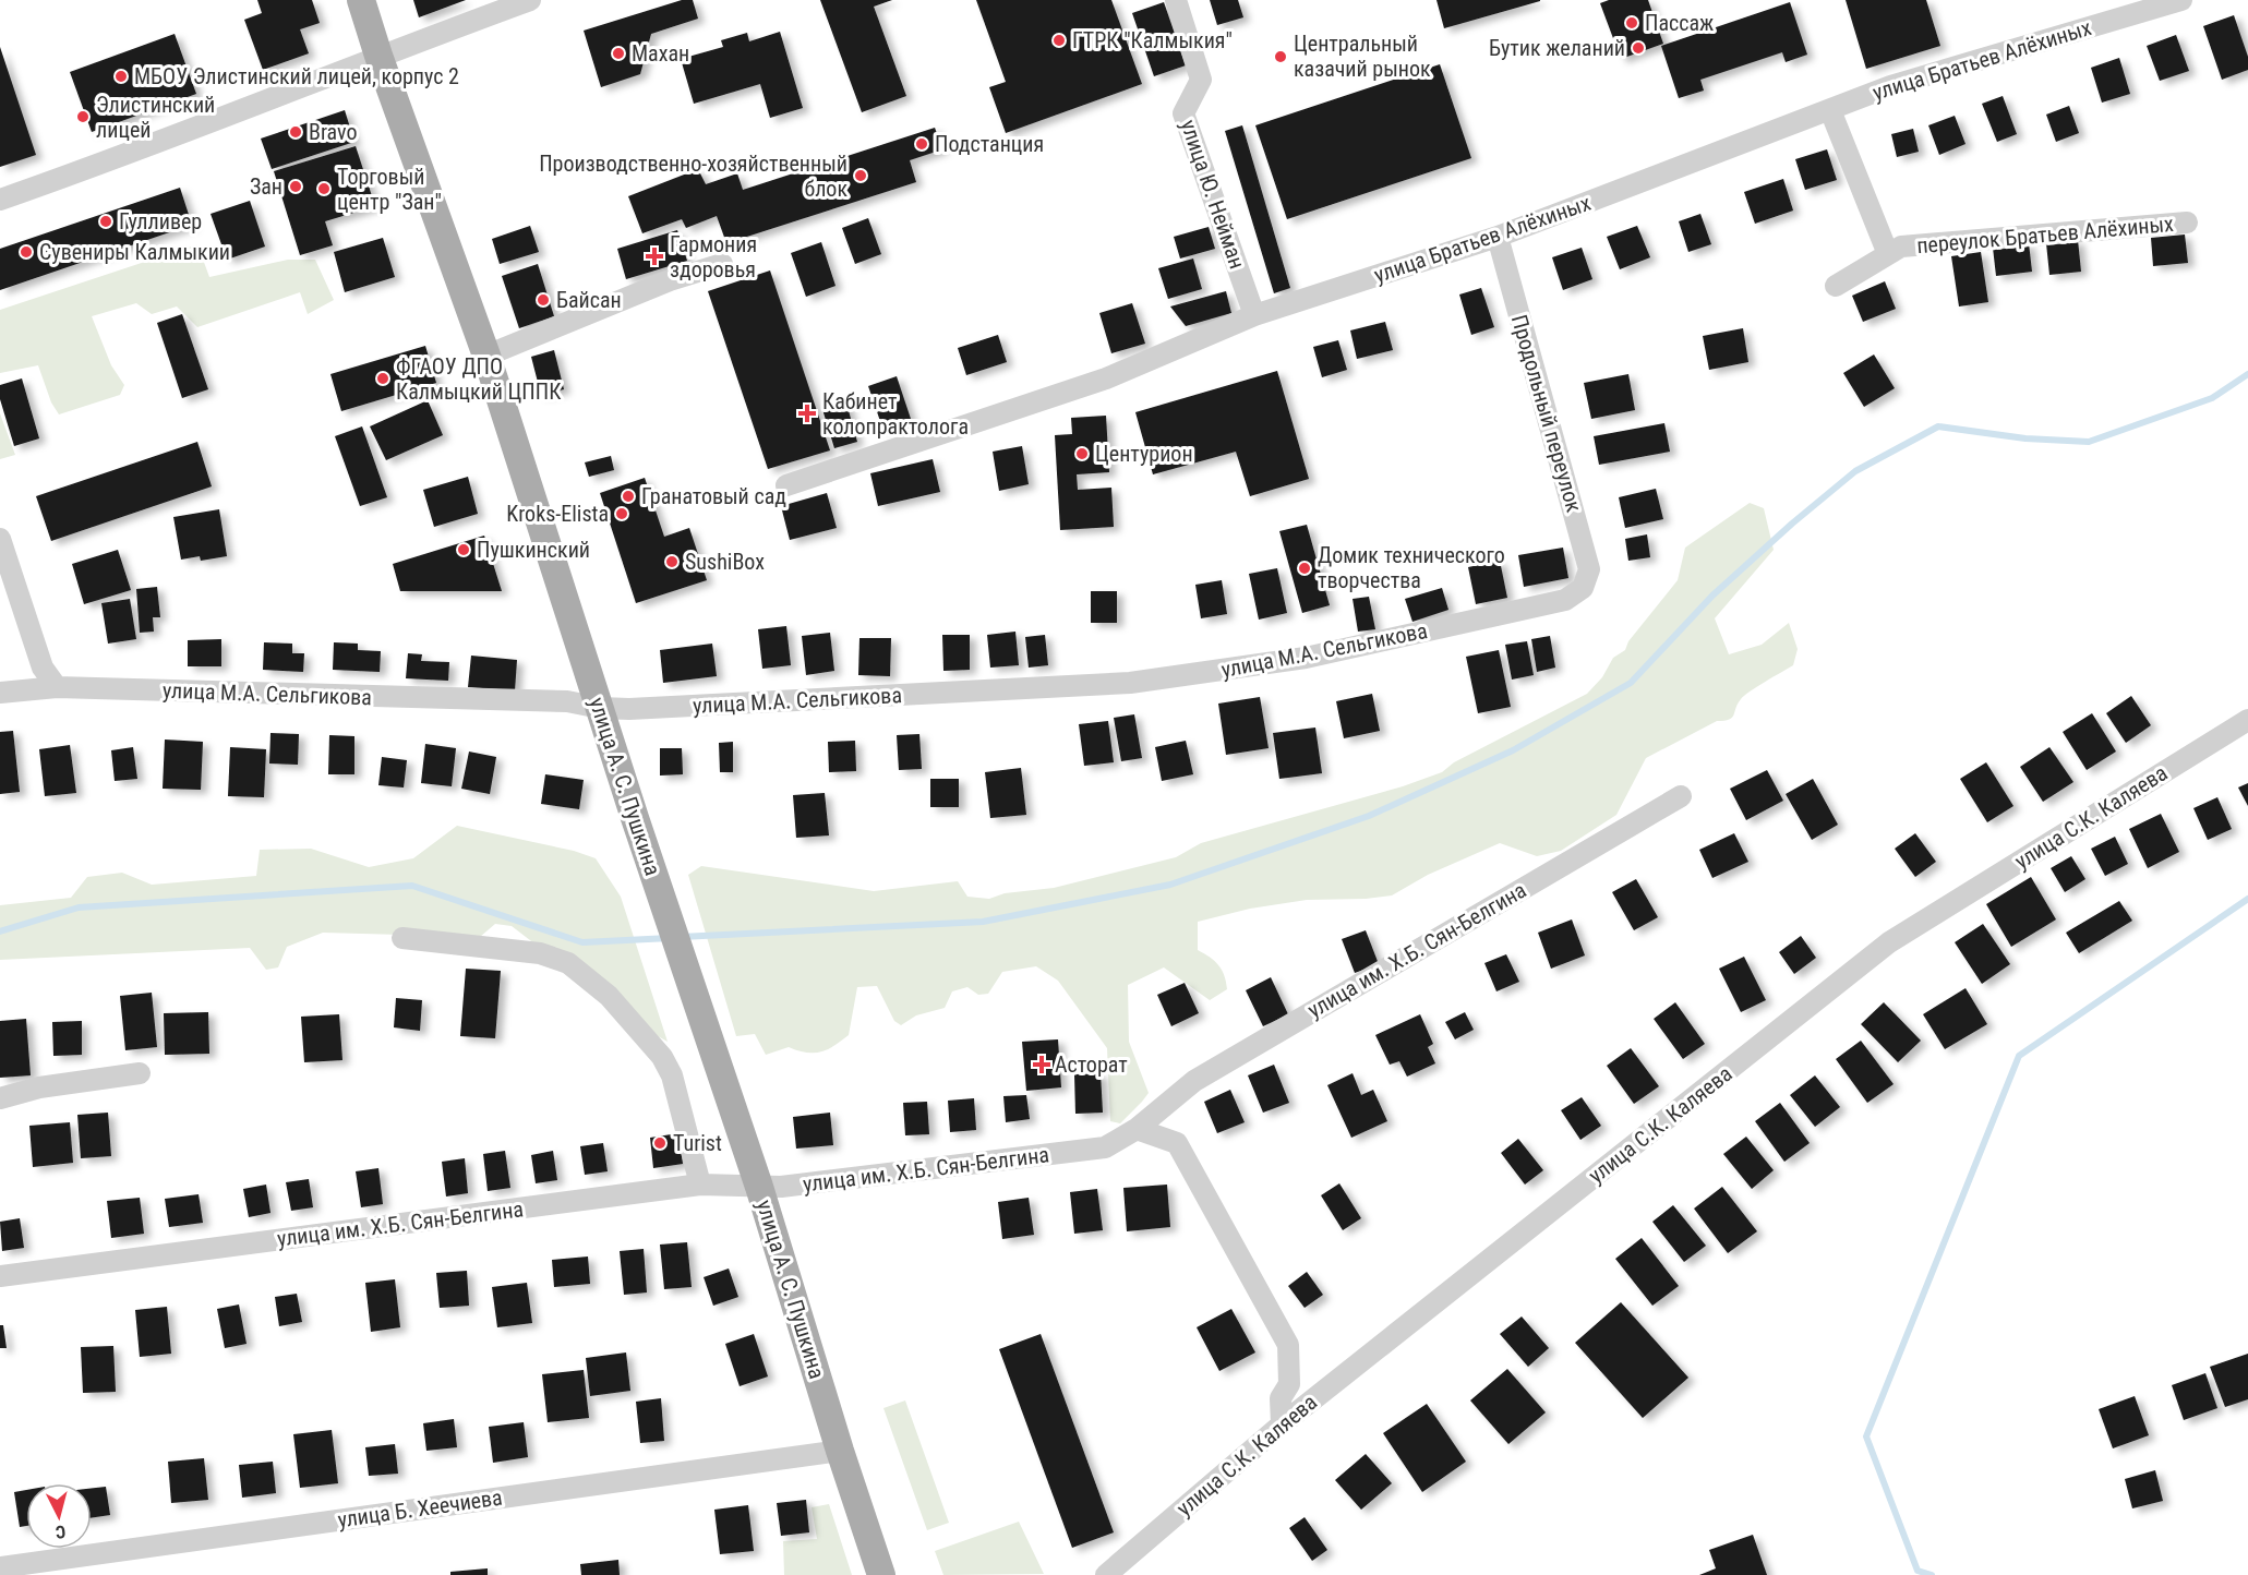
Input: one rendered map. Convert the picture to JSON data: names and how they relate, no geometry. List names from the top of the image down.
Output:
{
  "streets": {
    "main road": ["улица А. С. Пушкина"],
    "street": [
      "улица Братьев Алёхиных",
      "улица Ю. Нейман",
      "переулок Братьев Алёхиных",
      "Продольный переулок",
      "улица М.А. Сельгикова",
      "улица С.К. Каляева",
      "улица им. Х.Б. Сян-Белгина",
      "улица Б. Хеечиева"
    ]
  },
  "crossings": [
    ["улица Братьев Алёхиных", "улица Ю. Нейман"],
    ["улица Братьев Алёхиных", "Продольный переулок"],
    ["Продольный переулок", "улица М.А. Сельгикова"],
    ["улица М.А. Сельгикова", "улица А. С. Пушкина"],
    ["улица А. С. Пушкина", "улица им. Х.Б. Сян-Белгина"],
    ["улица А. С. Пушкина", "улица Б. Хеечиева"]
  ],
  "places": {
    "other": [
      "Пассаж",
      "ГТРК \"Калмыкия\"",
      "Бутик желаний",
      "Махан",
      "Центральный казачий рынок",
      "МБОУ Элистинский лицей, корпус 2",
      "Элистинский лицей",
      "Bravo",
      "Подстанция",
      "Производственно-хозяйственный блок",
      "Зан",
      "Торговый центр \"Зан\"",
      "Гулливер",
      "Сувениры Калмыкии",
      "Байсан",
      "ФГАОУ ДПО Калмыцкий ЦППК",
      "Центурион",
      "Гранатовый сад",
      "Kroks-Elista",
      "Пушкинский",
      "SushiBox",
      "Домик технического творчества",
      "Turist"
    ],
    "health": ["Гармония здоровья", "Кабинет колопрактолога", "Асторат"]
  },
  "north": "bottom"
}
